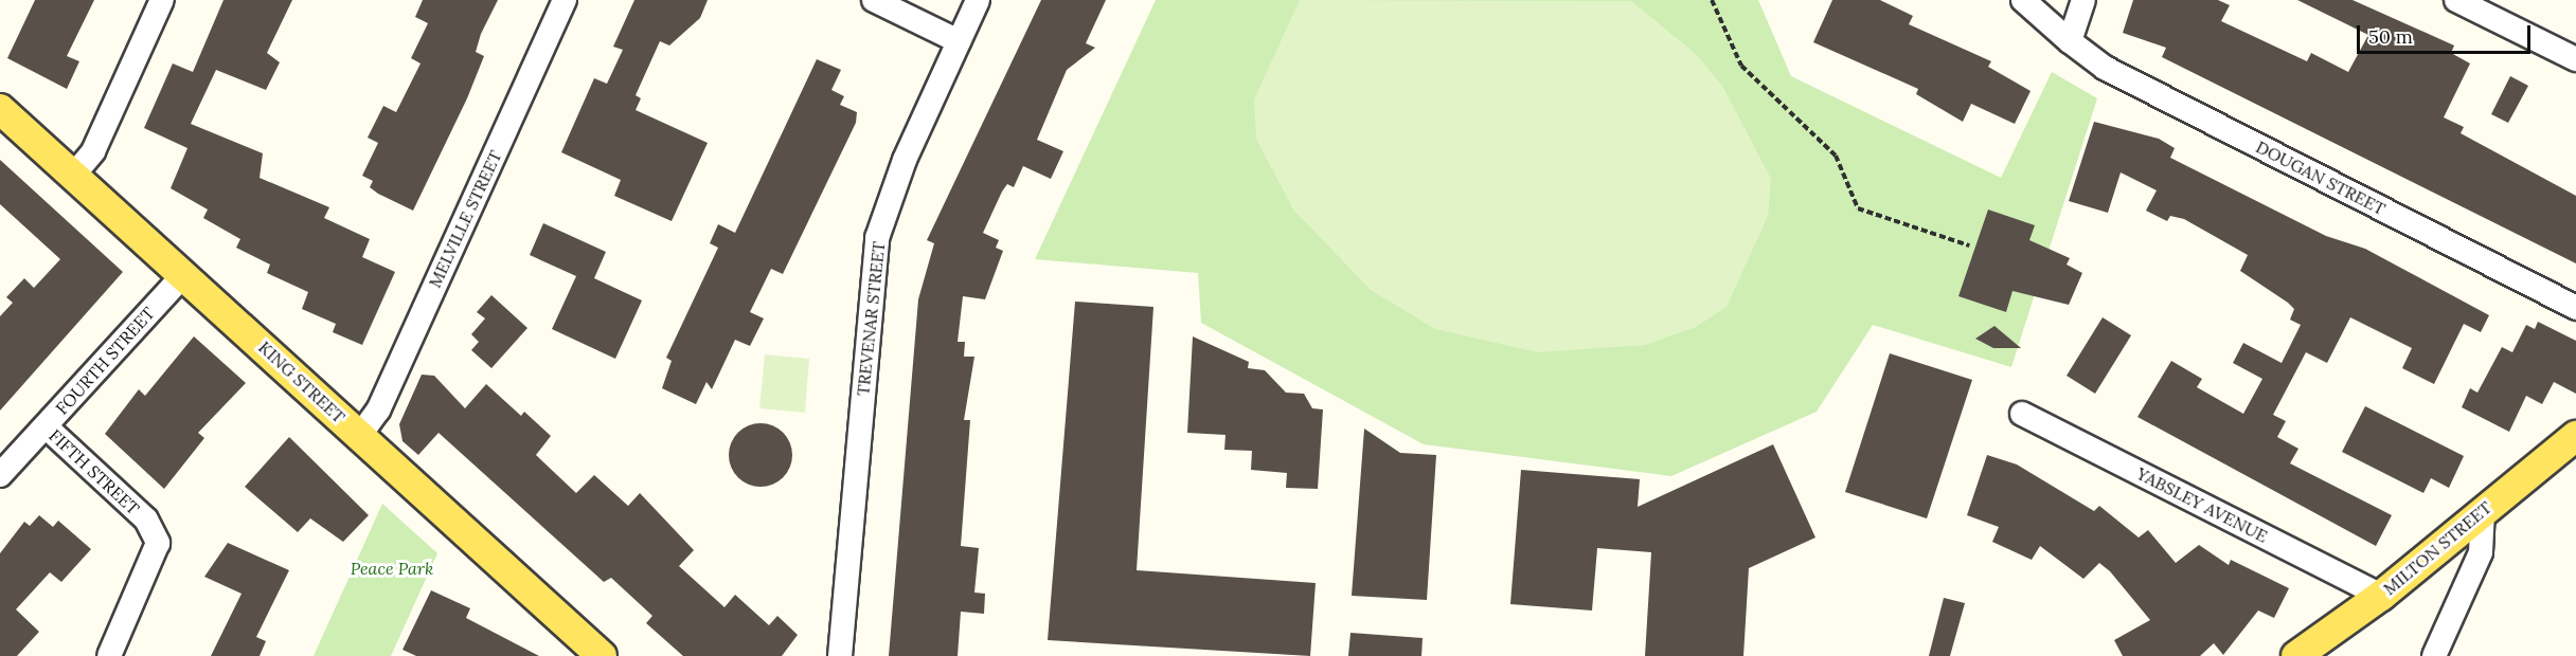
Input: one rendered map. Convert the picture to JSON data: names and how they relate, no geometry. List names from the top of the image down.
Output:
{
  "streets": {
    "main road": ["KING STREET", "MILTON STREET"],
    "street": [
      "DOUGAN STREET",
      "MELVILLE STREET",
      "TREVENAR STREET",
      "FOURTH STREET",
      "FIFTH STREET",
      "YABSLEY AVENUE"
    ]
  },
  "crossings": [
    ["MELVILLE STREET", "KING STREET"],
    ["FOURTH STREET", "KING STREET"],
    ["FOURTH STREET", "FIFTH STREET"],
    ["YABSLEY AVENUE", "MILTON STREET"]
  ],
  "parks": ["Peace Park"],
  "scale_bar": "50 m"
}
